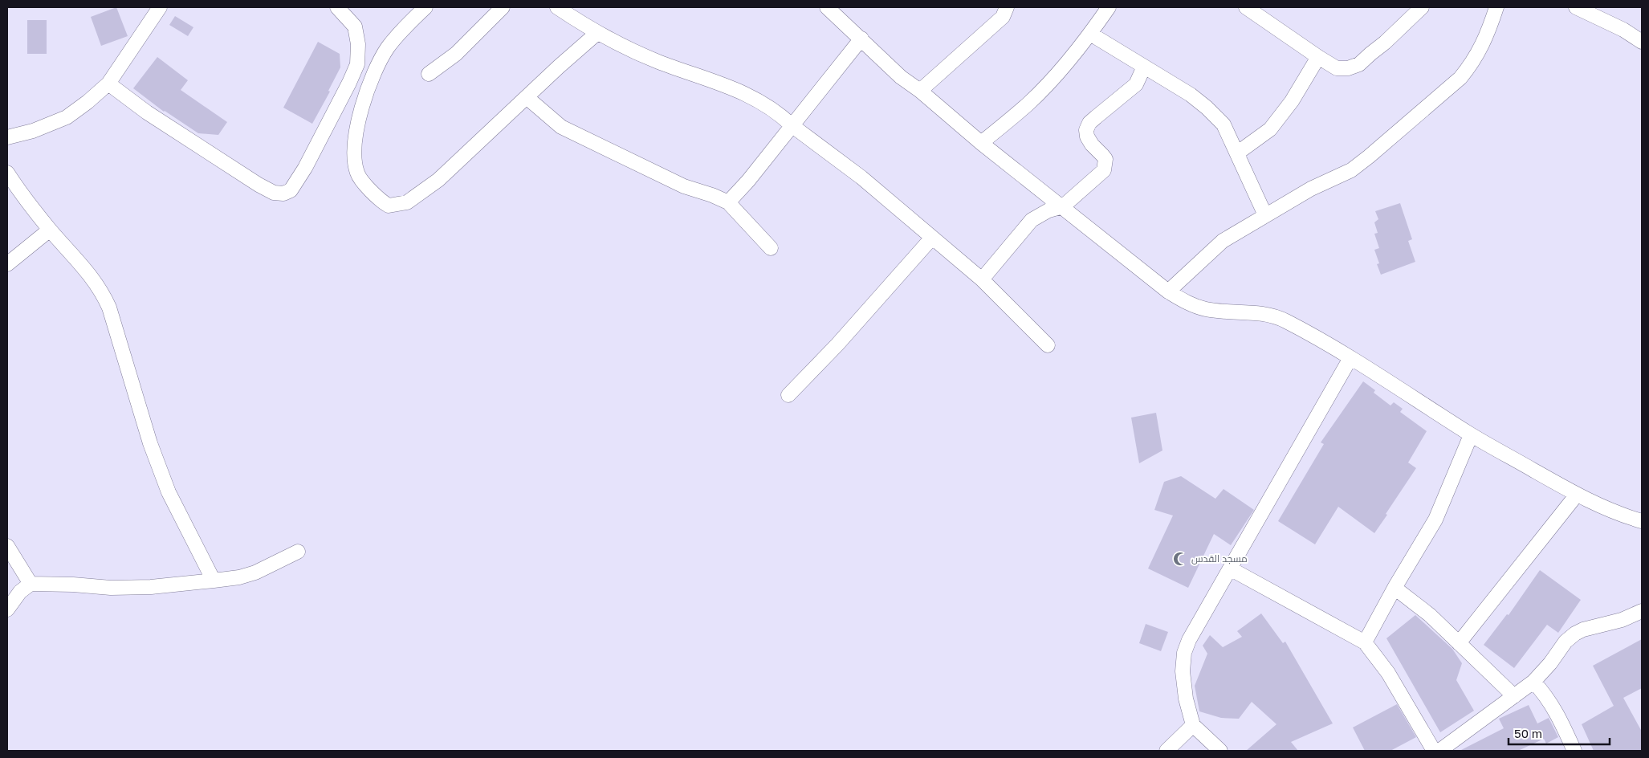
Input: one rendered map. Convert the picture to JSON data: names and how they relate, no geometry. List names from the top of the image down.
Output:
{
  "places": {
    "mosque": ["مسجد القدس"]
  },
  "scale_bar": "50 m"
}
